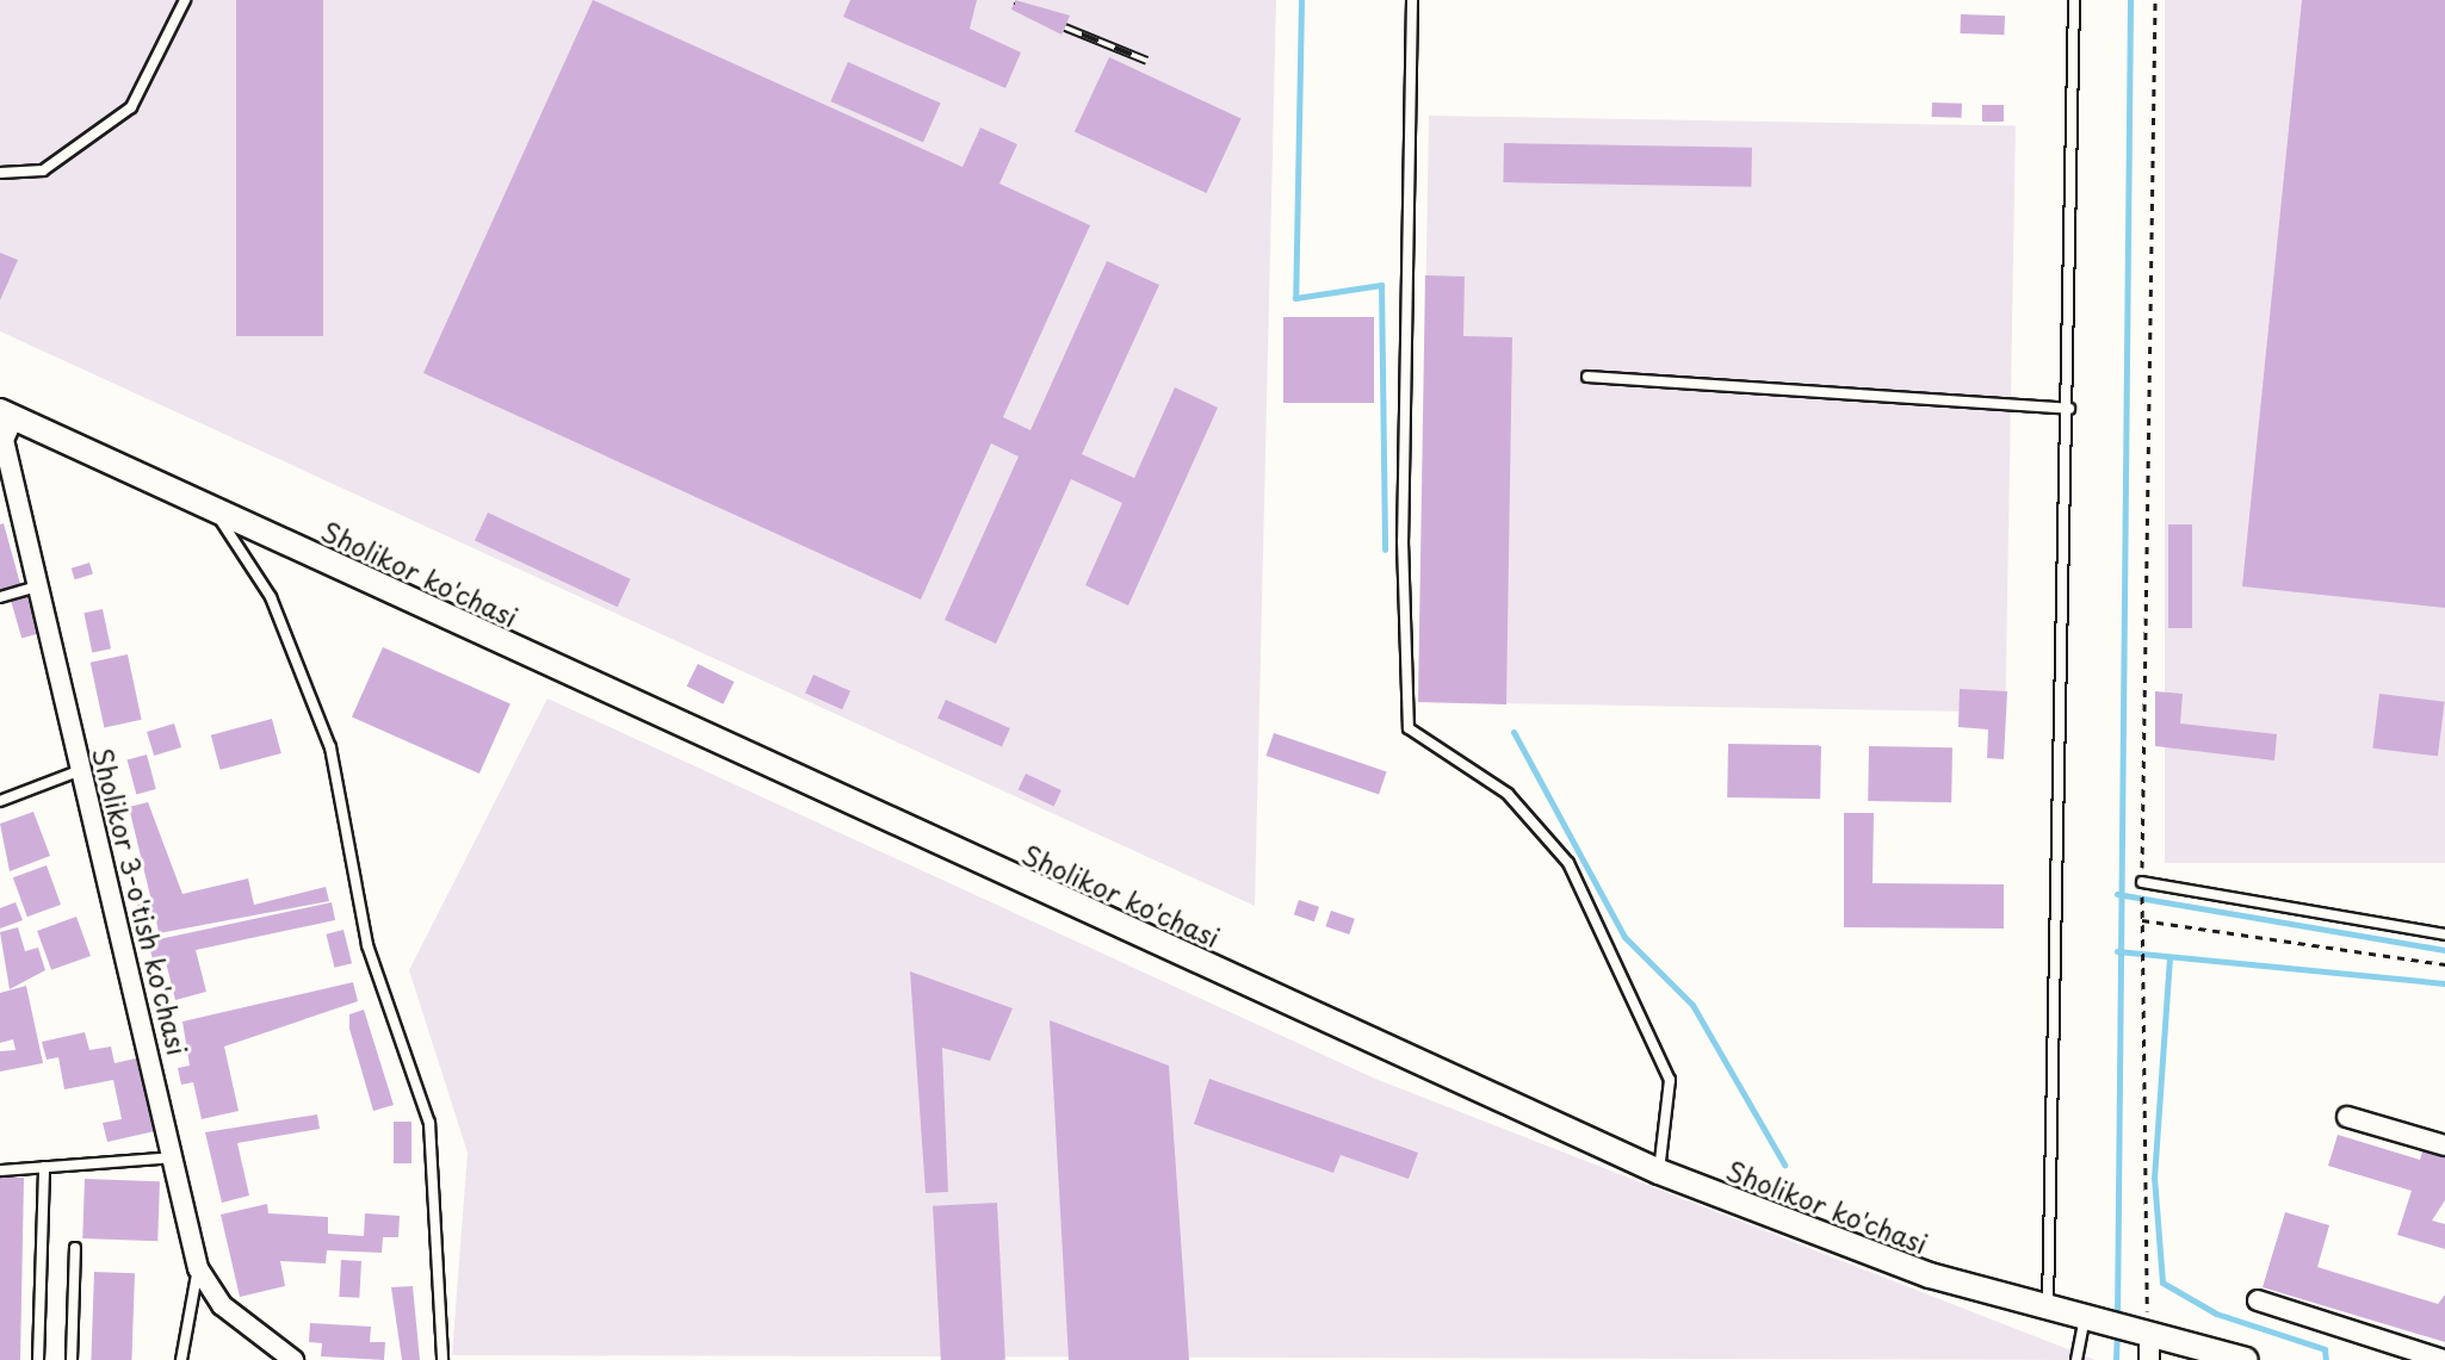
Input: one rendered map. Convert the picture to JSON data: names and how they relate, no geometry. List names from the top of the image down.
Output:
{
  "streets": {
    "street": ["Sholikor ko'chasi", "Sholikor 3-o'tish ko'chasi"]
  },
  "crossings": [
    ["Sholikor ko'chasi", "Sholikor 3-o'tish ko'chasi"]
  ]
}
